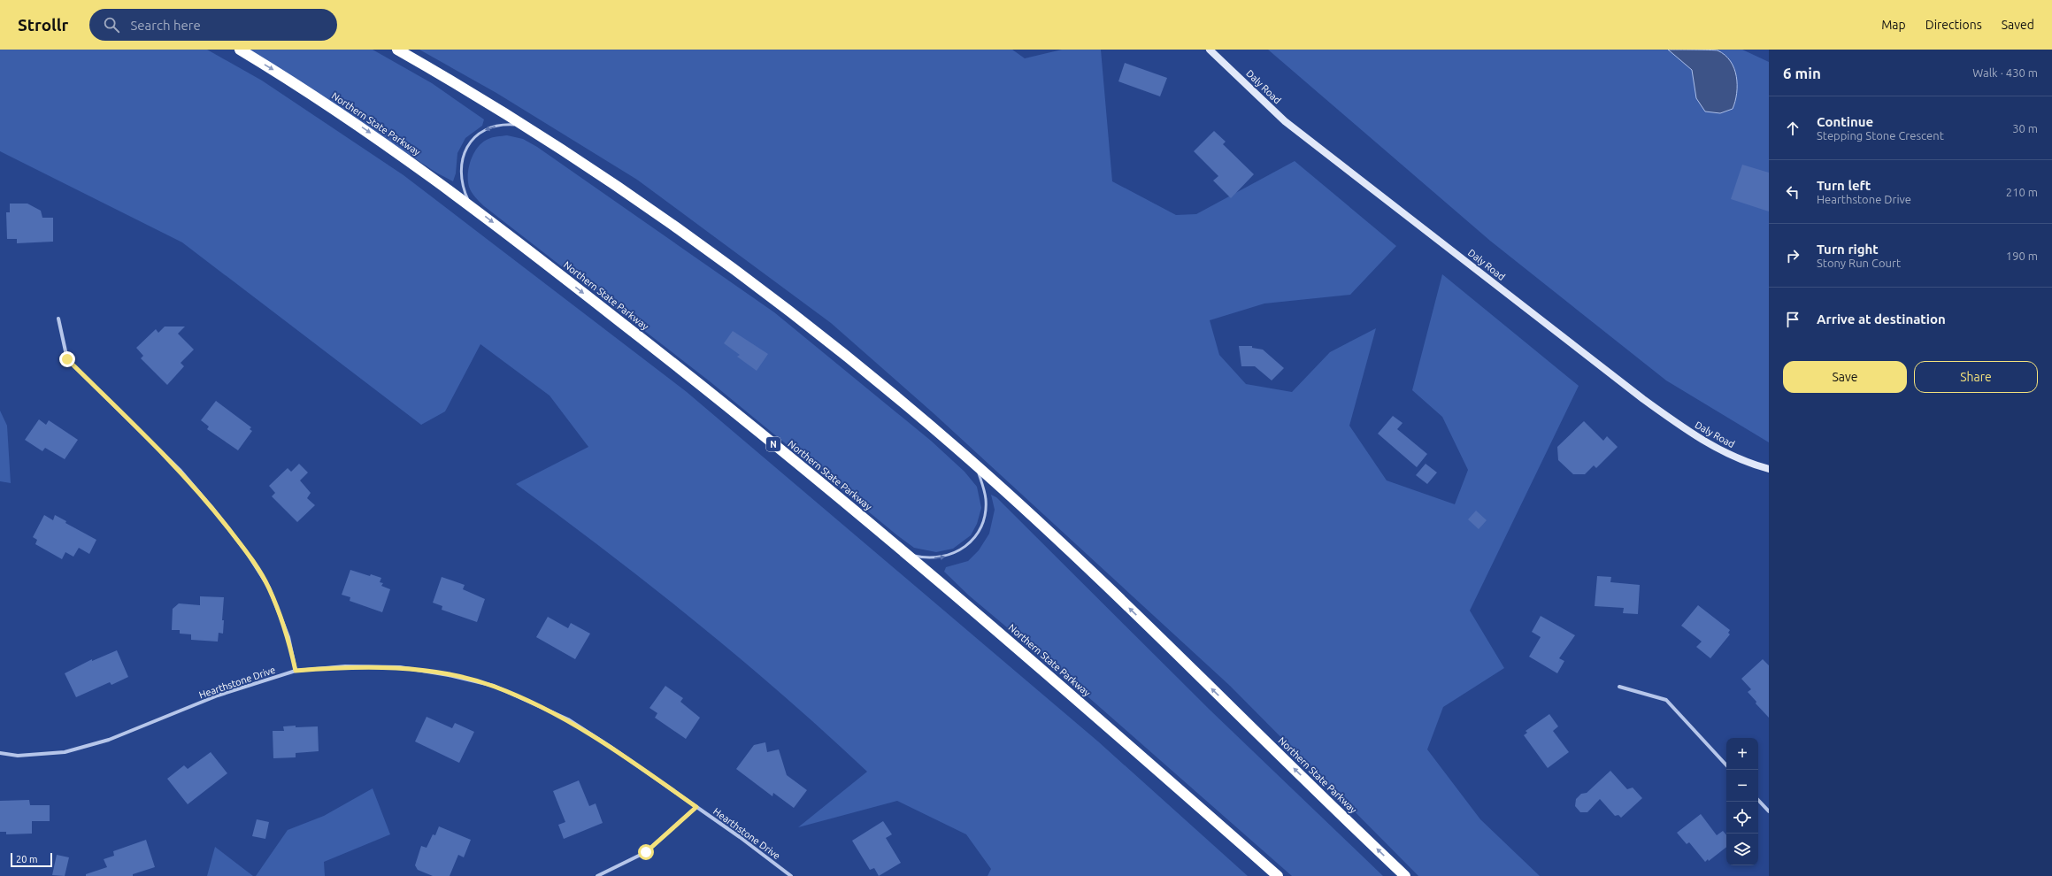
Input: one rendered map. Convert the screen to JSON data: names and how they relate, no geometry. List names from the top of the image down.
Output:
{
  "streets": {
    "highway": ["Northern State Parkway", "N"],
    "main road": ["Daly Road"],
    "street": ["Hearthstone Drive"]
  },
  "scale_bar": "20 m",
  "page": {
    "header": "Strollr",
    "search": "Search here",
    "nav": ["Map", "Directions", "Saved"],
    "heading": ["6 min", "Walk · 430 m"],
    "list": [
      ["Continue", "Stepping Stone Crescent", "30 m"],
      ["Turn left", "Hearthstone Drive", "210 m"],
      ["Turn right", "Stony Run Court", "190 m"],
      "Arrive at destination"
    ],
    "buttons": ["Save", "Share"],
    "map_buttons": ["+", "−"],
    "scale": "20 m"
  }
}
